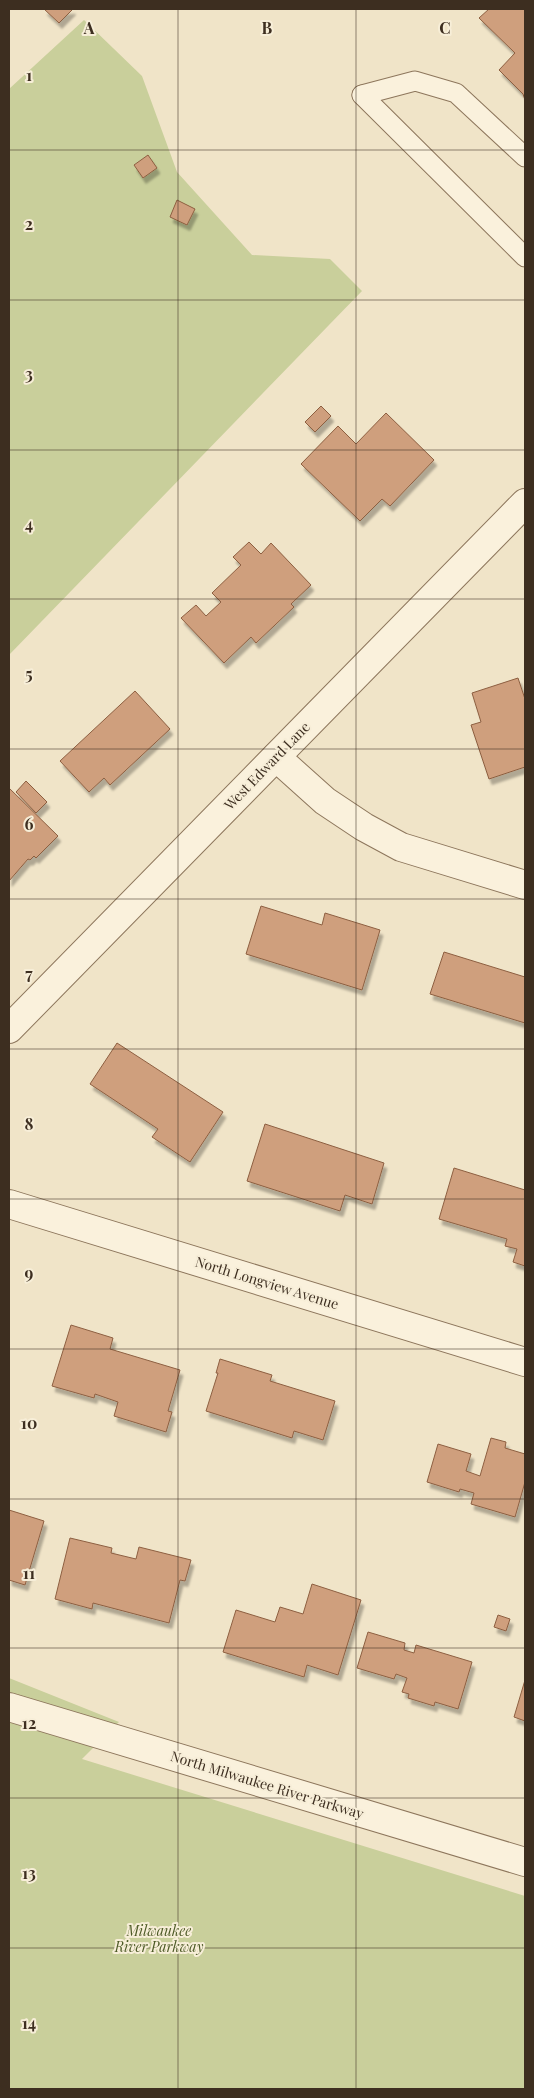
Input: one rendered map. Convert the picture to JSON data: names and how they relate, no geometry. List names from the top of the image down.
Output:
{
  "streets": {
    "street": ["West Edward Lane", "North Longview Avenue", "North Milwaukee River Parkway"]
  },
  "parks": ["Milwaukee River Parkway"],
  "grid": {
    "columns": ["A", "B", "C"],
    "rows": [
      "1",
      "2",
      "3",
      "4",
      "5",
      "6",
      "7",
      "8",
      "9",
      "10",
      "11",
      "12",
      "13",
      "14"
    ]
  }
}
